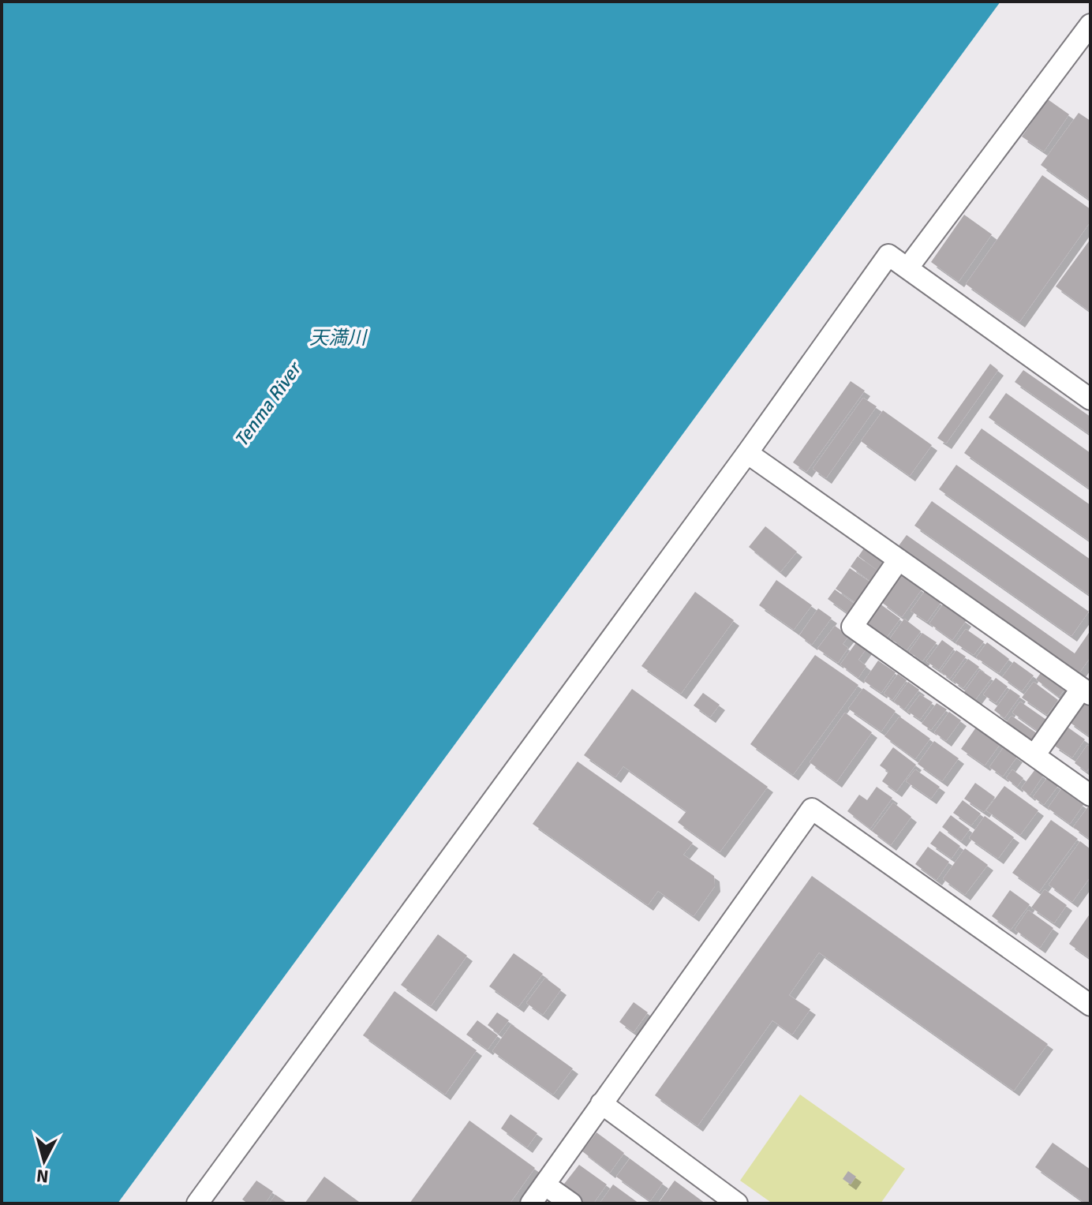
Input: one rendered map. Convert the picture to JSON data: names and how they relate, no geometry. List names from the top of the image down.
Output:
{
  "water": ["天満川", "Tenma River"],
  "north": "bottom"
}
